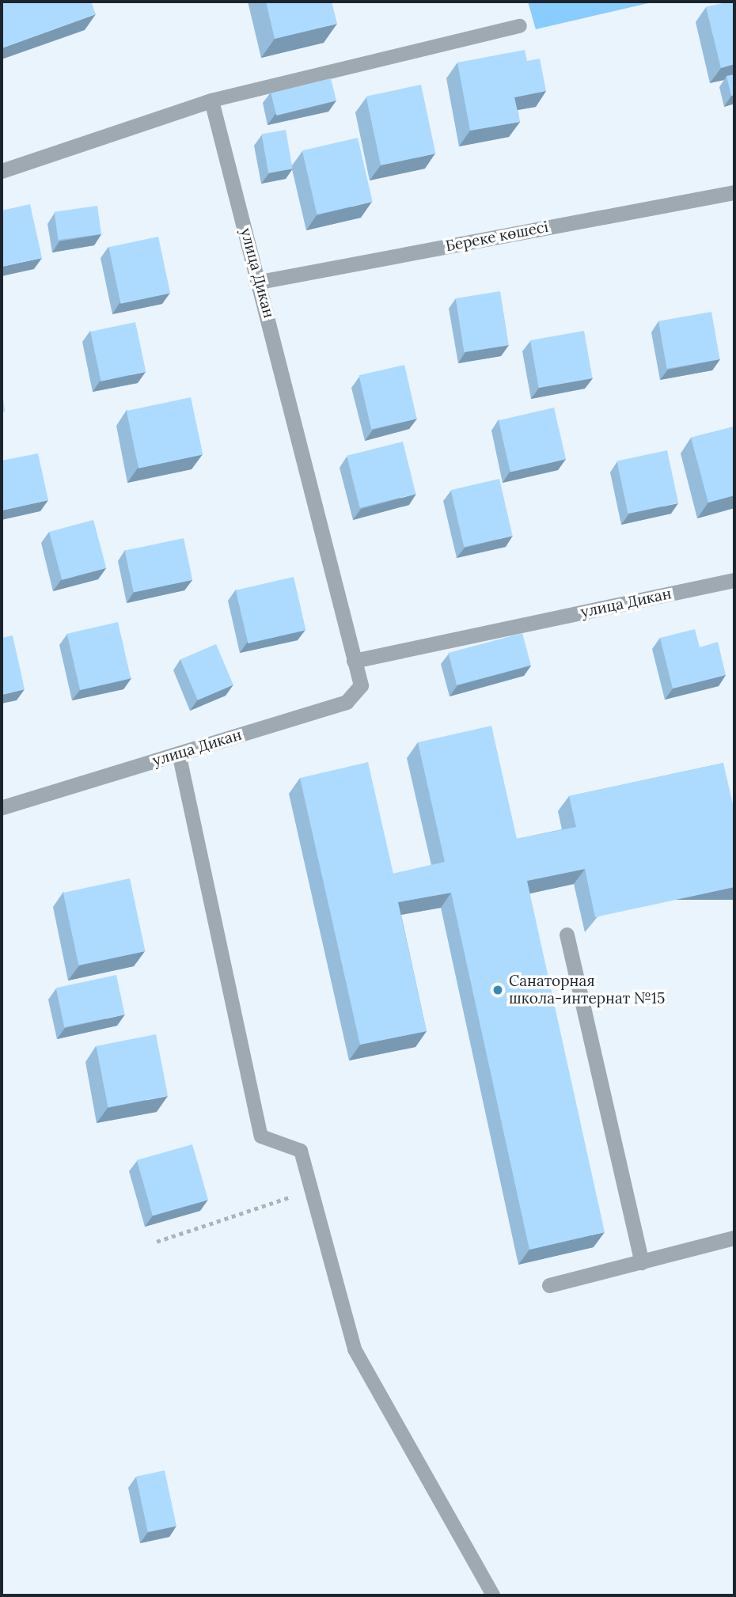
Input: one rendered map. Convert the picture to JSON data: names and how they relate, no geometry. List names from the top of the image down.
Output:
{
  "streets": {
    "street": ["Береке көшесі", "улица Дикан"]
  },
  "crossings": [
    ["Береке көшесі", "улица Дикан"]
  ],
  "places": ["Санаторная школа-интернат №15"]
}
